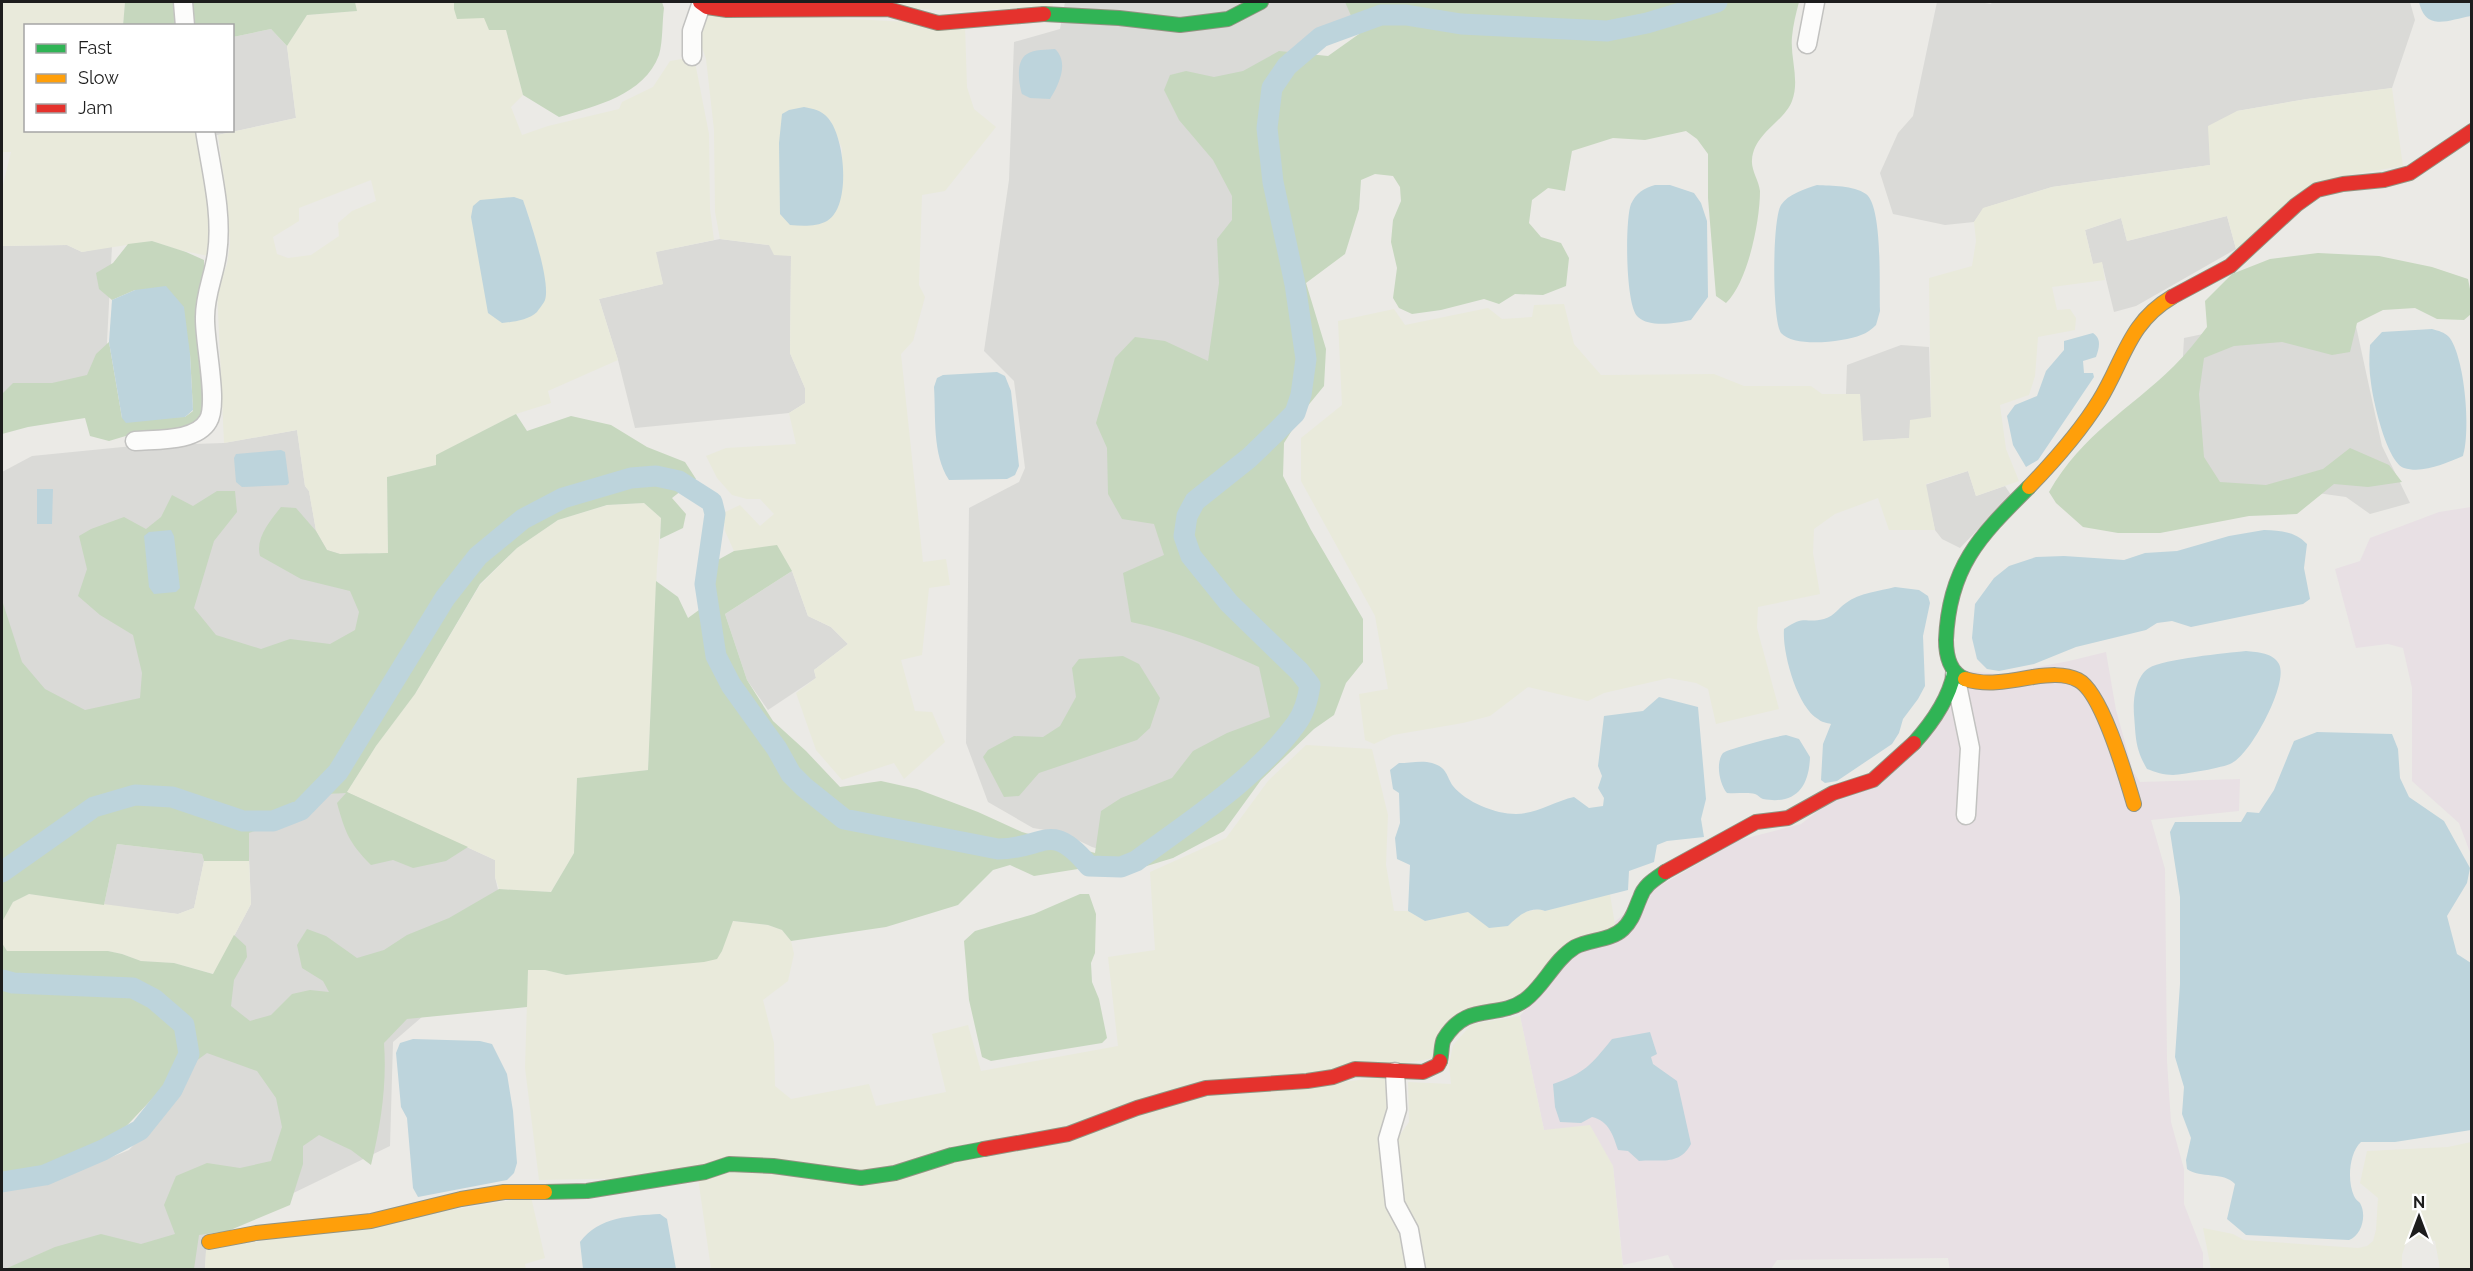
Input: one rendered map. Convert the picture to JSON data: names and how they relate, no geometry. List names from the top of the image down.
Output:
{
  "legend": ["Fast", "Slow", "Jam"],
  "north": "top"
}
